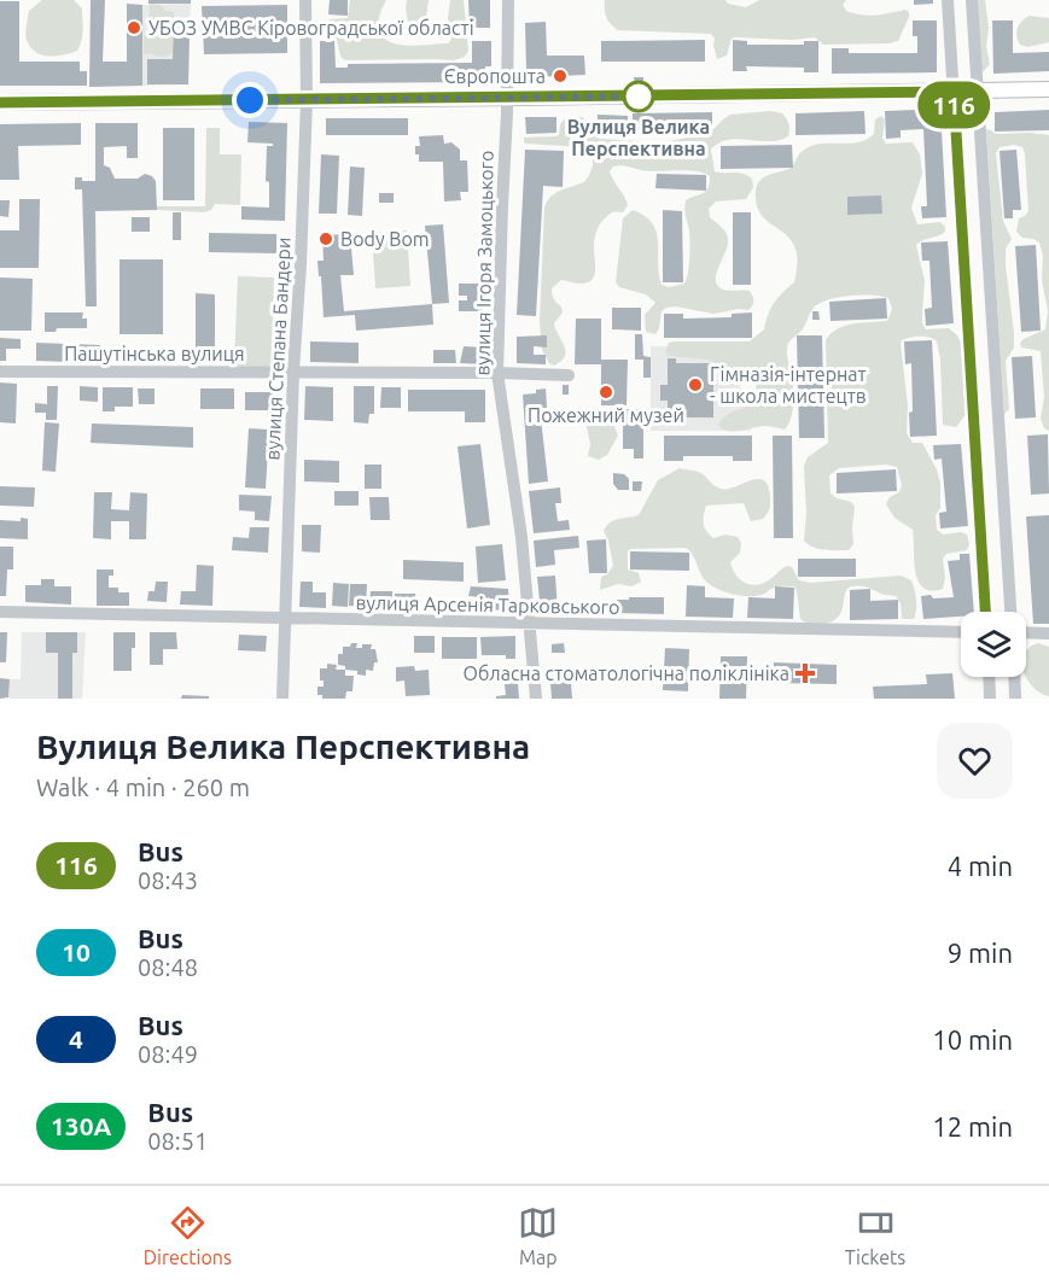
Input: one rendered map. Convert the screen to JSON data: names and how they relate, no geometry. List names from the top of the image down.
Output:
{
  "streets": {
    "street": [
      "вулиця Ігоря Замоцького",
      "вулиця Степана Бандери",
      "Пашутінська вулиця",
      "вулиця Арсенія Тарковського"
    ]
  },
  "crossings": [
    ["вулиця Ігоря Замоцького", "Пашутінська вулиця"],
    ["вулиця Ігоря Замоцького", "вулиця Арсенія Тарковського"],
    ["вулиця Степана Бандери", "Пашутінська вулиця"],
    ["вулиця Степана Бандери", "вулиця Арсенія Тарковського"]
  ],
  "places": {
    "other": [
      "УБОЗ УМВС Кіровоградської області",
      "Європошта",
      "Вулиця Велика Перспективна",
      "Body Bom",
      "Гімназія-інтернат - школа мистецтв",
      "Пожежний музей"
    ],
    "health": ["Обласна стоматологічна поліклініка"]
  },
  "lines": ["bus line 116"],
  "page": {
    "on_map": "116",
    "heading": ["Вулиця Велика Перспективна", "Walk · 4 min · 260 m"],
    "list": [
      {
        "mark": "116",
        "name": "Bus",
        "note": "08:43",
        "value": "4 min"
      },
      {
        "mark": "10",
        "name": "Bus",
        "note": "08:48",
        "value": "9 min"
      },
      {
        "mark": "4",
        "name": "Bus",
        "note": "08:49",
        "value": "10 min"
      },
      {
        "mark": "130А",
        "name": "Bus",
        "note": "08:51",
        "value": "12 min"
      }
    ],
    "tabs": ["Directions", "Map", "Tickets"]
  }
}
